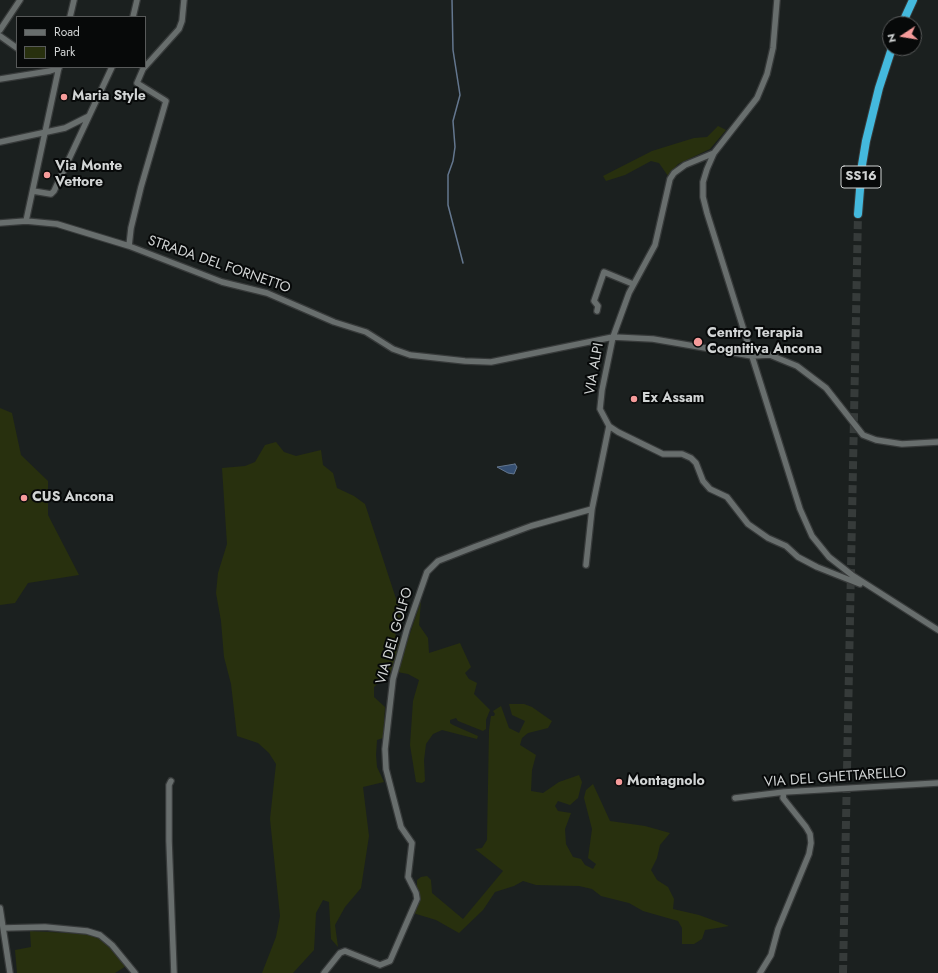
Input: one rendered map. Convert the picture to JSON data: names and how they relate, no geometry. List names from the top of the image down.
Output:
{
  "streets": {
    "highway": ["SS16"],
    "street": [
      "STRADA DEL FORNETTO",
      "VIA ALPI",
      "VIA DEL GOLFO",
      "VIA DEL GHETTARELLO"
    ]
  },
  "crossings": [
    ["STRADA DEL FORNETTO", "VIA ALPI"]
  ],
  "places": [
    "Maria Style",
    "Via Monte Vettore",
    "Centro Terapia Cognitiva Ancona",
    "Ex Assam",
    "CUS Ancona",
    "Montagnolo"
  ],
  "legend": ["Road", "Park"],
  "north": "left"
}
